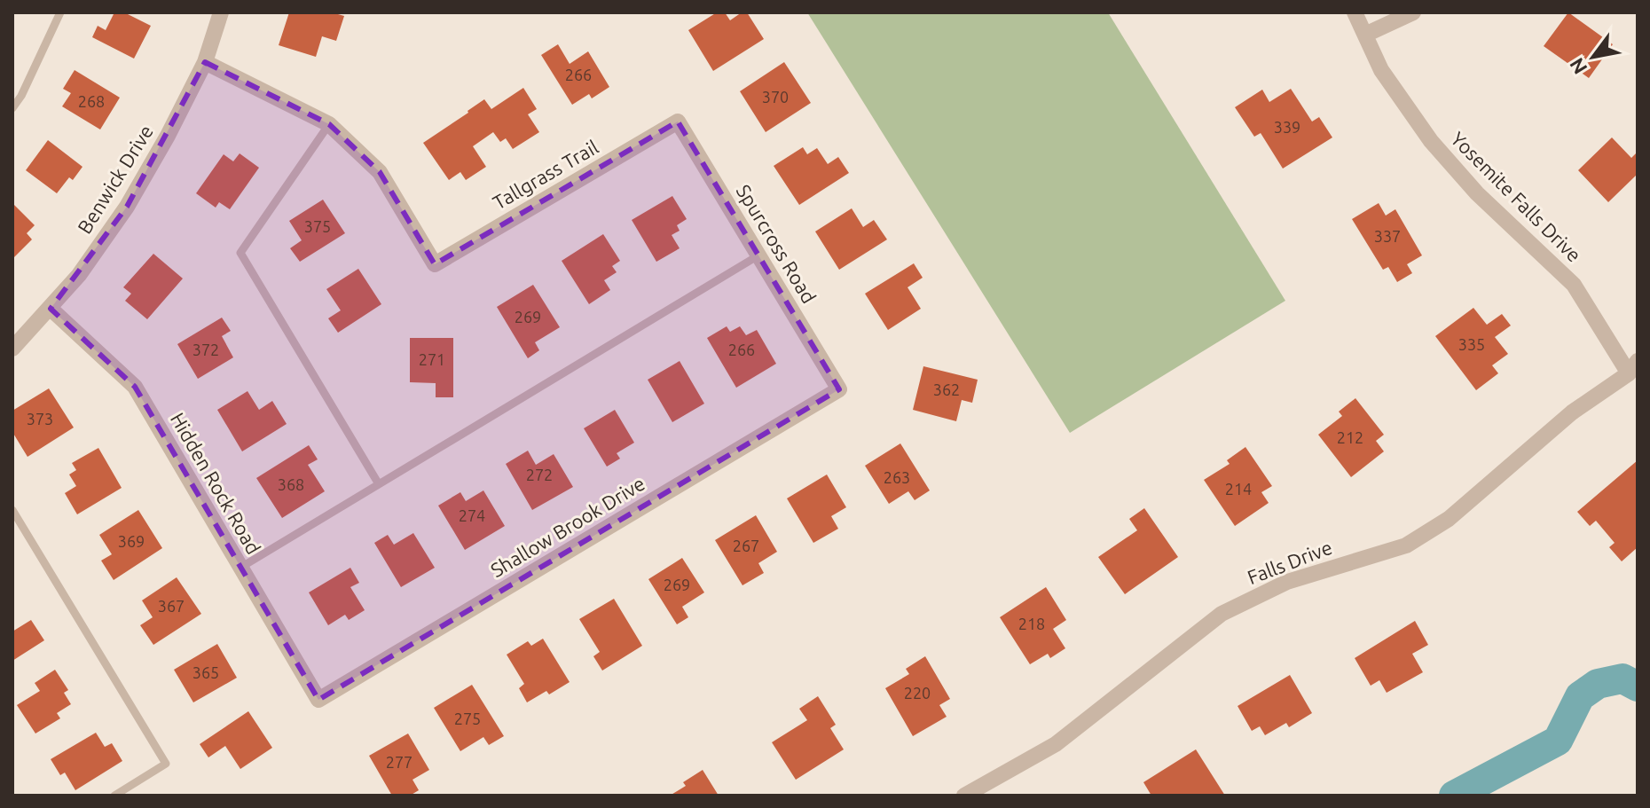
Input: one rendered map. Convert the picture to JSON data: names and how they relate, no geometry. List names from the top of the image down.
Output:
{
  "streets": {
    "street": [
      "Tallgrass Trail",
      "Benwick Drive",
      "Yosemite Falls Drive",
      "Spurcross Road",
      "Hidden Rock Road",
      "Shallow Brook Drive",
      "Falls Drive"
    ]
  },
  "crossings": [
    ["Tallgrass Trail", "Spurcross Road"],
    ["Benwick Drive", "Hidden Rock Road"],
    ["Yosemite Falls Drive", "Falls Drive"],
    ["Spurcross Road", "Shallow Brook Drive"],
    ["Hidden Rock Road", "Shallow Brook Drive"]
  ],
  "house_numbers": [
    "266",
    "370",
    "268",
    "339",
    "375",
    "337",
    "269",
    "335",
    "372",
    "266",
    "271",
    "362",
    "373",
    "212",
    "272",
    "263",
    "368",
    "214",
    "274",
    "369",
    "267",
    "269",
    "367",
    "218",
    "365",
    "220",
    "275",
    "277"
  ],
  "north": "bottom left"
}
